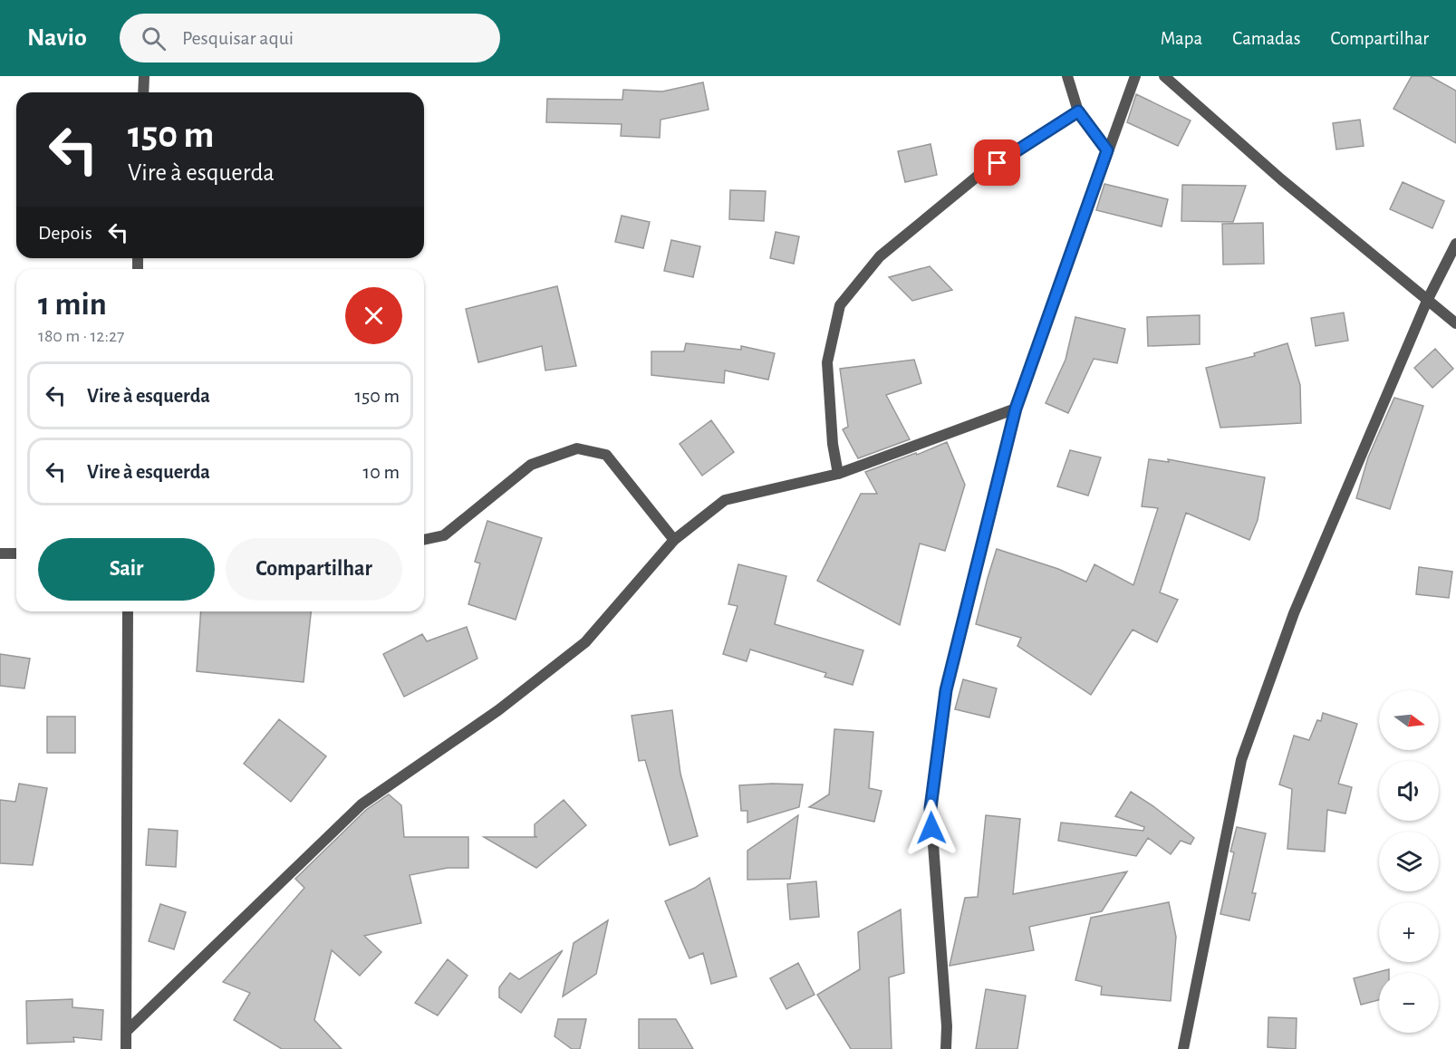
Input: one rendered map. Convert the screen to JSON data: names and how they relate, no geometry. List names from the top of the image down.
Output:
{
  "north": "right",
  "page": {
    "header": "Navio",
    "search": "Pesquisar aqui",
    "nav": ["Mapa", "Camadas", "Compartilhar"],
    "turn": ["150 m", "Vire à esquerda"],
    "then": "Depois",
    "heading": ["1 min", "180 m · 12:27"],
    "list": [
      {
        "name": "Vire à esquerda",
        "value": "150 m"
      },
      {
        "name": "Vire à esquerda",
        "value": "10 m"
      }
    ],
    "buttons": ["Sair", "Compartilhar"],
    "map_buttons": ["+", "−"]
  }
}
